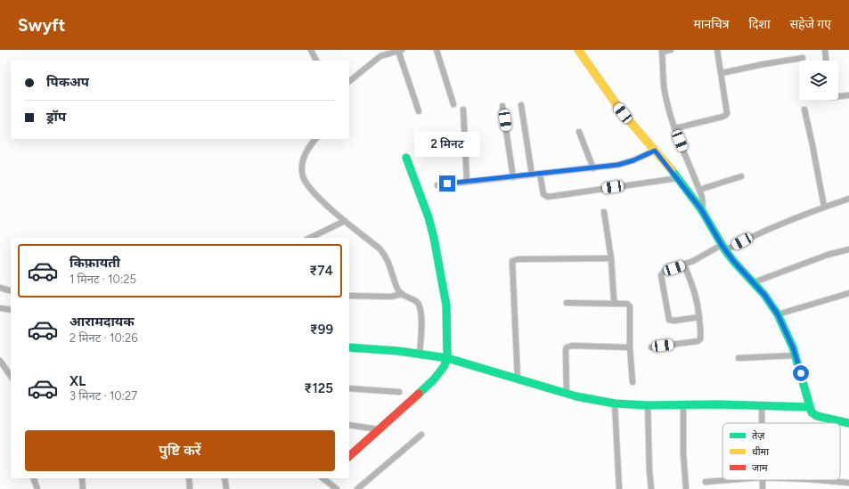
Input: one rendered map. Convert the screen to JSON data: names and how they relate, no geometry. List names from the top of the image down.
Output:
{
  "legend": ["तेज़", "धीमा", "जाम"],
  "page": {
    "header": "Swyft",
    "nav": ["मानचित्र", "दिशा", "सहेजे गए"],
    "banner": ["पिकअप", "ड्रॉप"],
    "bubble": "2 मिनट",
    "list": [
      {
        "name": "किफ़ायती",
        "note": "1 मिनट · 10:25",
        "value": "₹74"
      },
      {
        "name": "आरामदायक",
        "note": "2 मिनट · 10:26",
        "value": "₹99"
      },
      {
        "name": "XL",
        "note": "3 मिनट · 10:27",
        "value": "₹125"
      }
    ],
    "buttons": "पुष्टि करें"
  }
}
